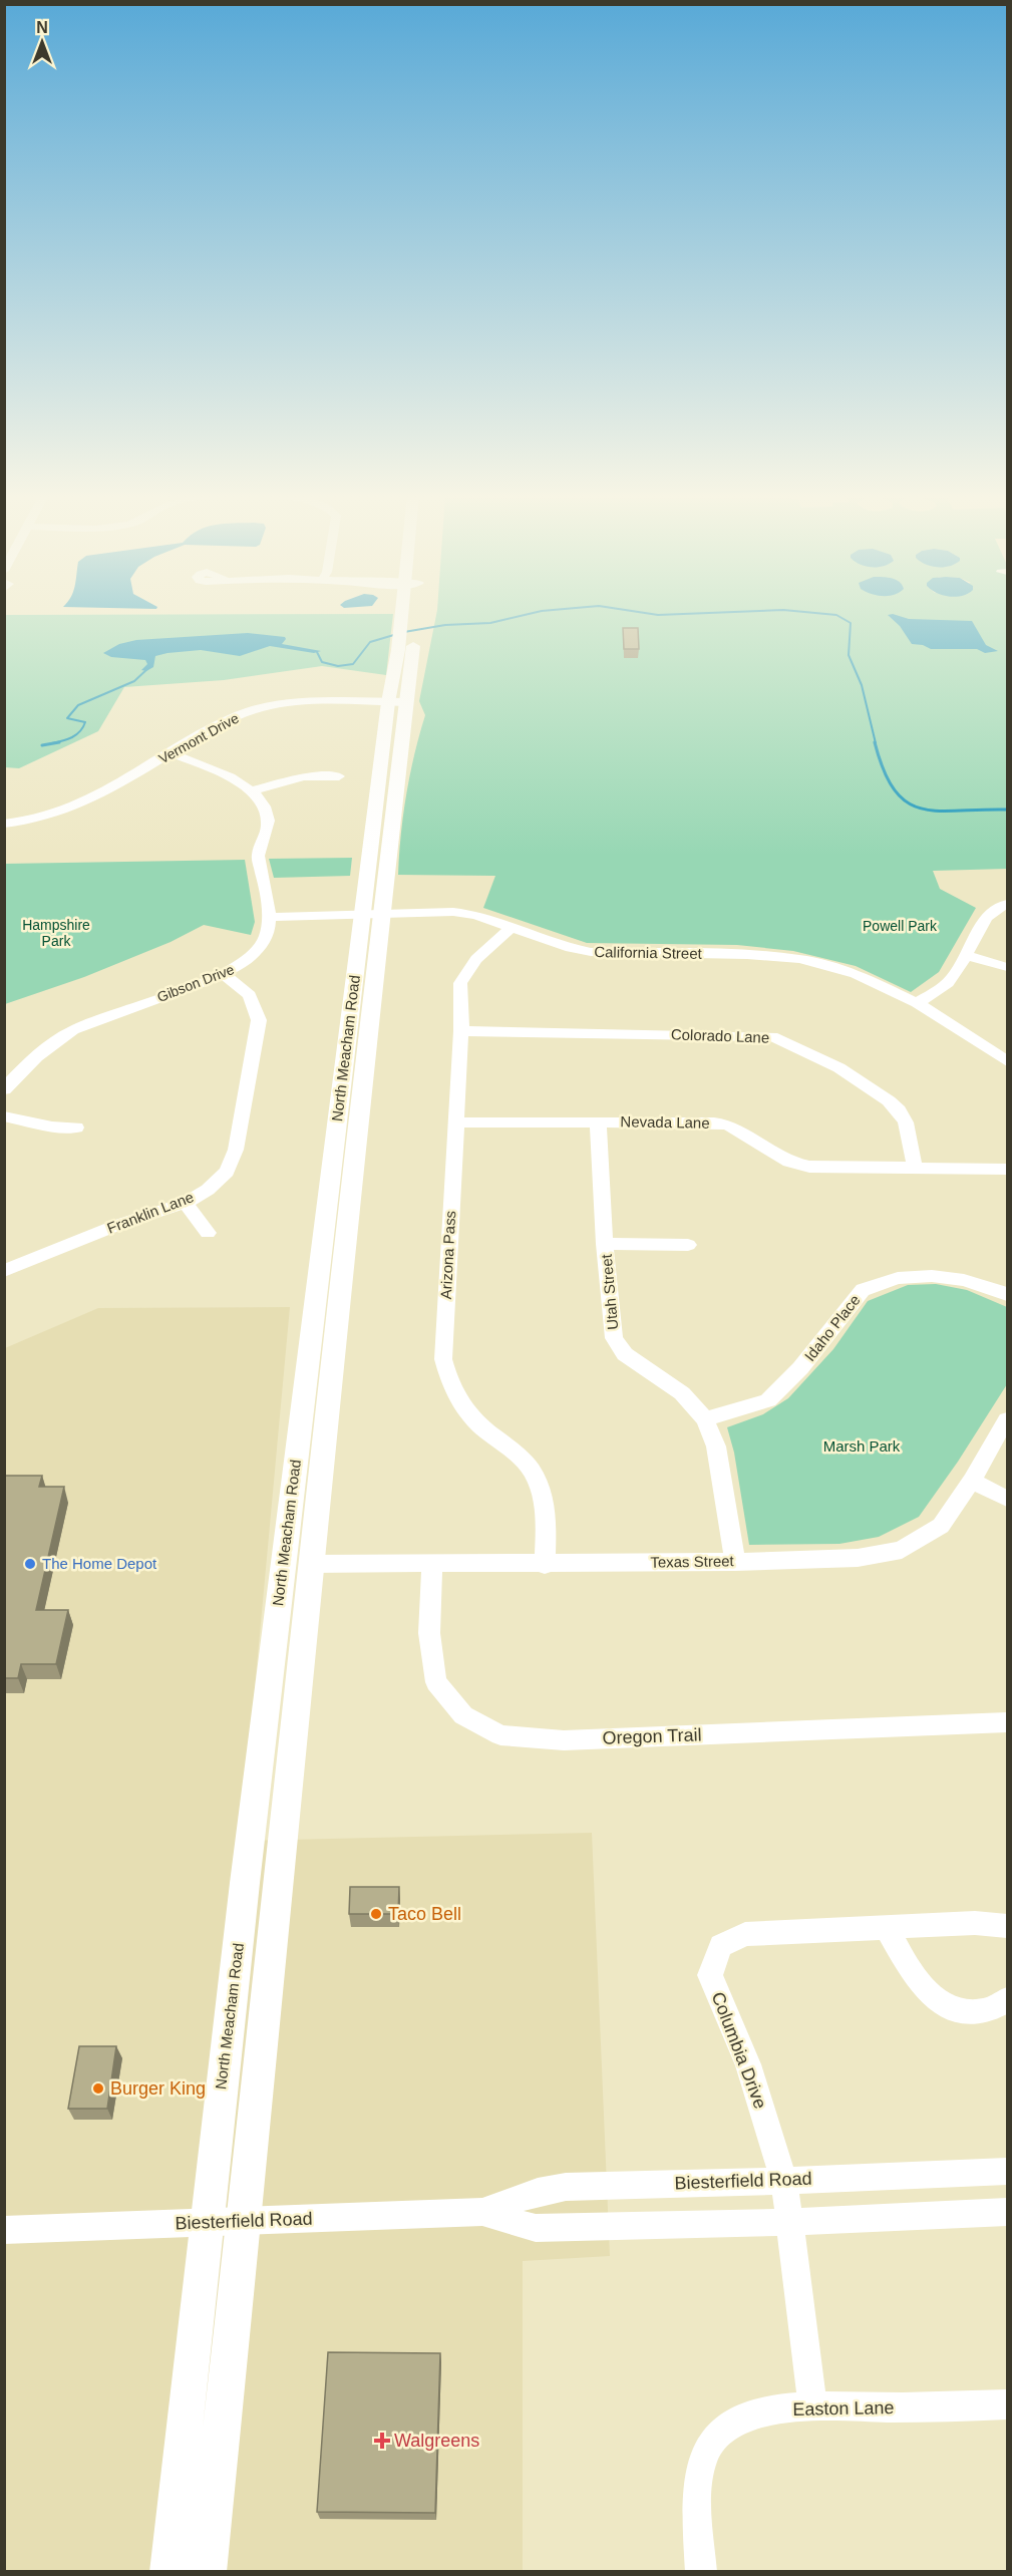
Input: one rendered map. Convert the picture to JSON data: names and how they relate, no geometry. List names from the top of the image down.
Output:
{
  "streets": {
    "main road": ["North Meacham Road"],
    "street": [
      "Vermont Drive",
      "California Street",
      "Gibson Drive",
      "Colorado Lane",
      "Nevada Lane",
      "Franklin Lane",
      "Arizona Pass",
      "Utah Street",
      "Idaho Place",
      "Texas Street",
      "Oregon Trail",
      "Columbia Drive",
      "Biesterfield Road",
      "Easton Lane"
    ]
  },
  "crossings": [
    ["Vermont Drive", "Gibson Drive"],
    ["Vermont Drive", "North Meacham Road"],
    ["California Street", "Gibson Drive"],
    ["California Street", "North Meacham Road"],
    ["California Street", "Arizona Pass"],
    ["Gibson Drive", "Franklin Lane"],
    ["Colorado Lane", "Nevada Lane"],
    ["Colorado Lane", "Arizona Pass"],
    ["North Meacham Road", "Texas Street"],
    ["North Meacham Road", "Biesterfield Road"],
    ["Nevada Lane", "Arizona Pass"],
    ["Nevada Lane", "Utah Street"],
    ["Arizona Pass", "Texas Street"],
    ["Utah Street", "Idaho Place"],
    ["Utah Street", "Texas Street"],
    ["Texas Street", "Oregon Trail"],
    ["Columbia Drive", "Biesterfield Road"],
    ["Columbia Drive", "Easton Lane"]
  ],
  "parks": ["Hampshire Park", "Powell Park", "Marsh Park"],
  "places": {
    "other": ["The Home Depot", "Taco Bell", "Burger King"],
    "health": ["Walgreens"]
  },
  "north": "top"
}
